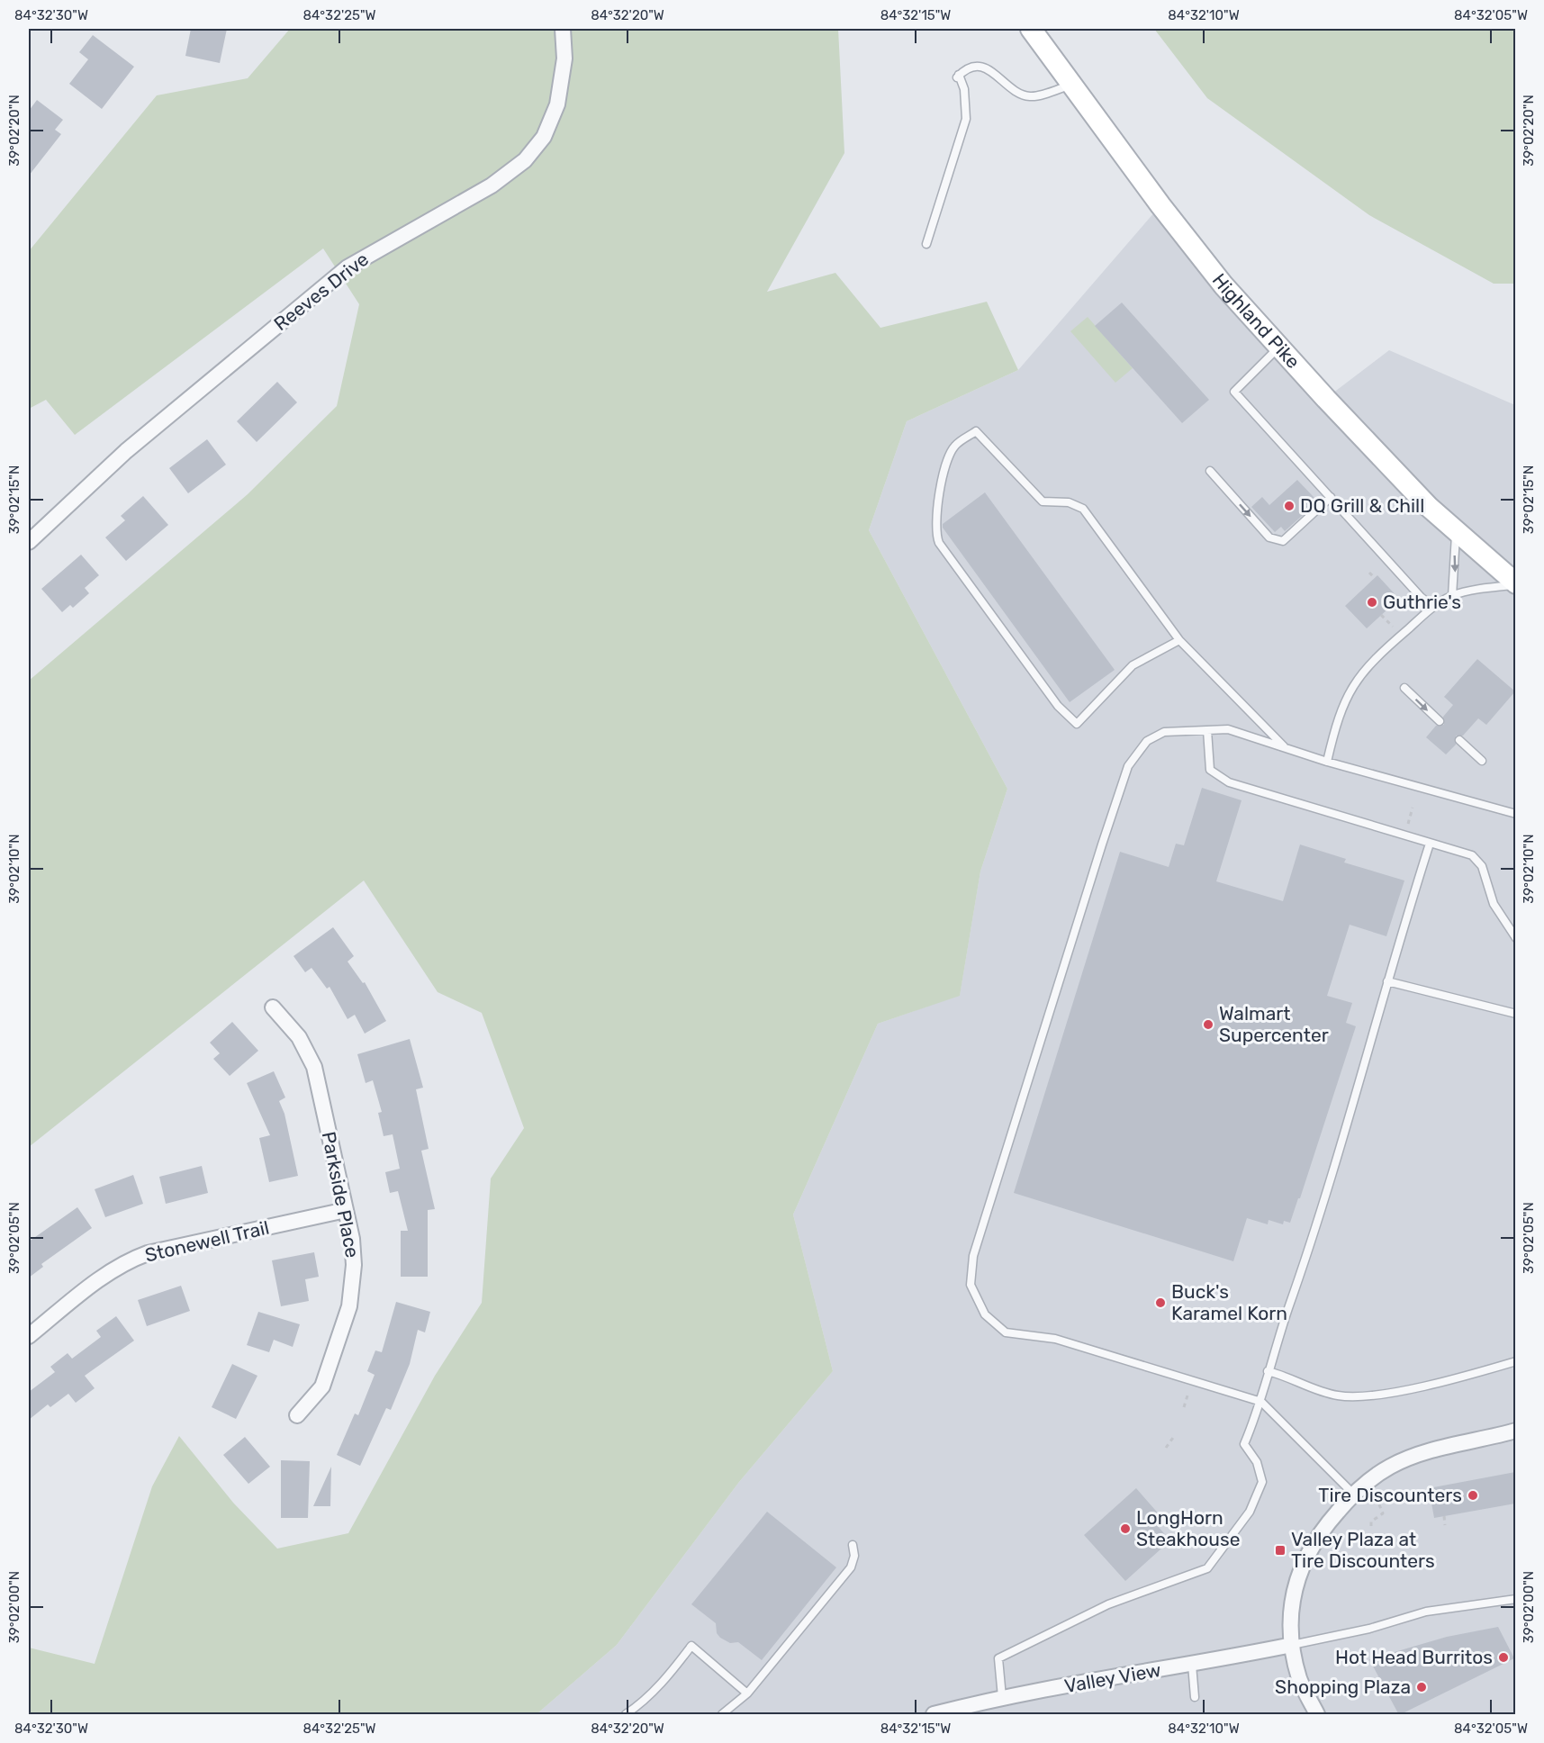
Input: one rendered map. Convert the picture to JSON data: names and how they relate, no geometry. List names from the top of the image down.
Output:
{
  "streets": {
    "main road": ["Highland Pike"],
    "street": [
      "Reeves Drive",
      "Parkside Place",
      "Stonewell Trail",
      "Valley View"
    ]
  },
  "crossings": [
    ["Parkside Place", "Stonewell Trail"]
  ],
  "places": {
    "other": [
      "DQ Grill & Chill",
      "Guthrie's",
      "Walmart Supercenter",
      "Buck's Karamel Korn",
      "Tire Discounters",
      "LongHorn Steakhouse",
      "Hot Head Burritos",
      "Shopping Plaza"
    ],
    "transit": ["Valley Plaza at Tire Discounters"]
  },
  "coordinates": [
    "84°32'30\"W",
    "84°32'25\"W",
    "84°32'20\"W",
    "84°32'15\"W",
    "84°32'10\"W",
    "84°32'05\"W",
    "39°02'20\"N",
    "39°02'15\"N",
    "39°02'10\"N",
    "39°02'05\"N",
    "39°02'00\"N"
  ]
}
